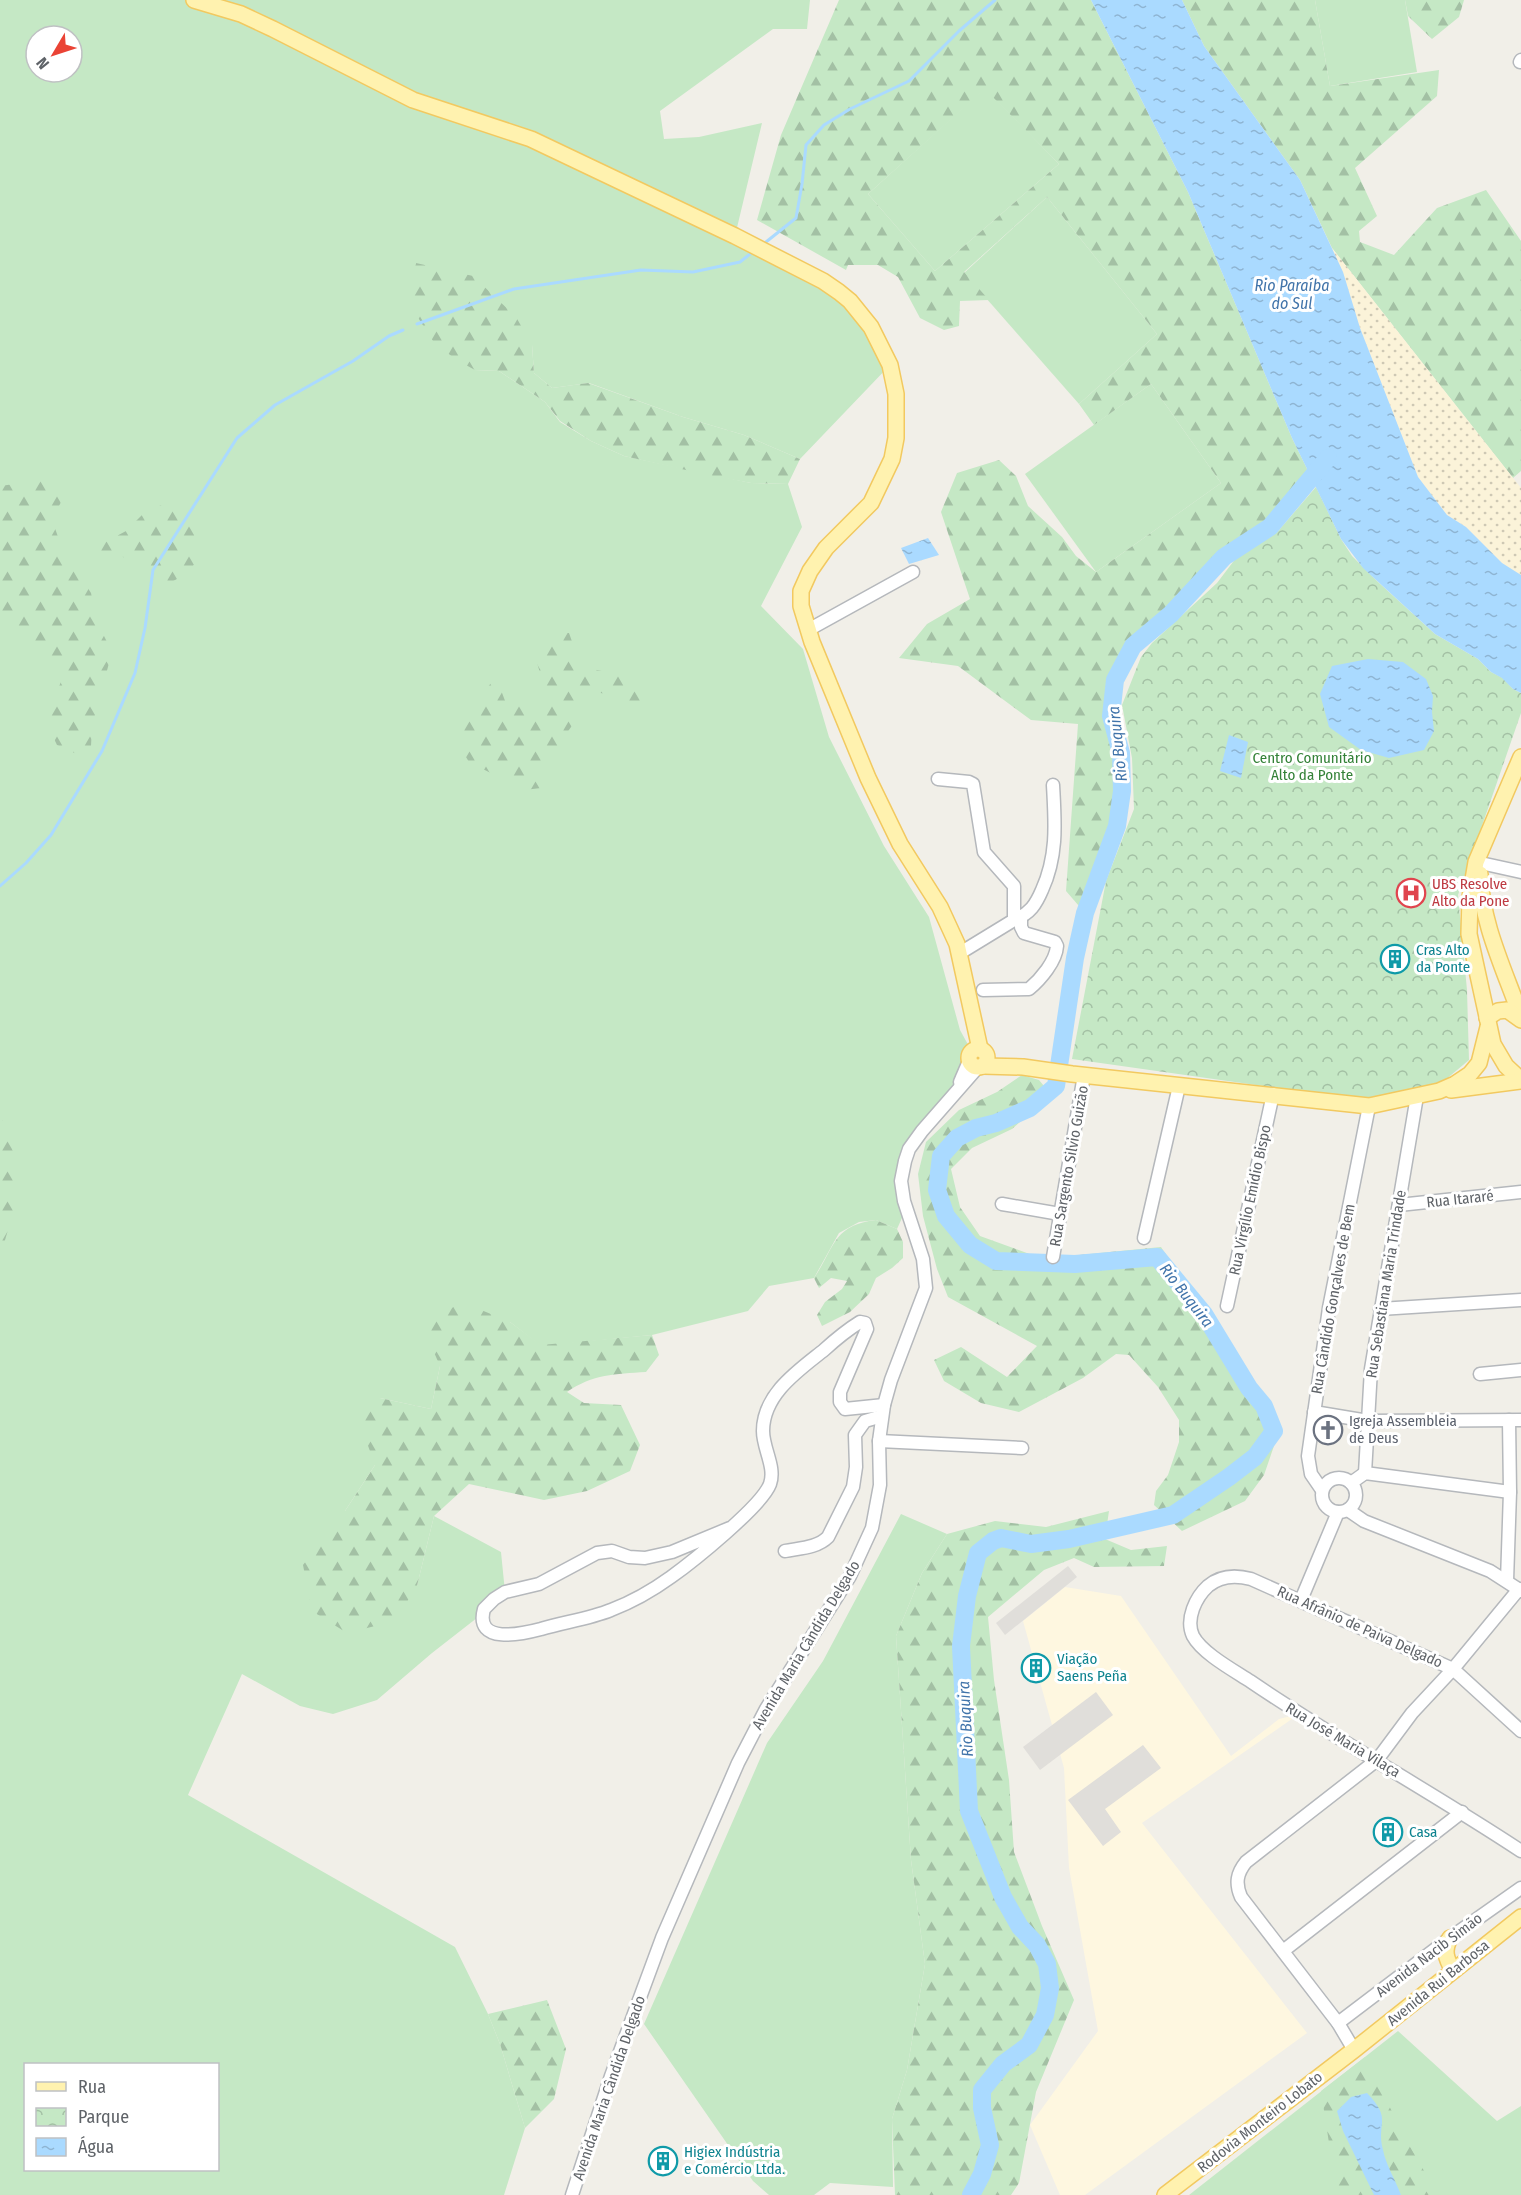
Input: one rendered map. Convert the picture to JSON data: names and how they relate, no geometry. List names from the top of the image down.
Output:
{
  "streets": {
    "main road": ["Avenida Rui Barbosa", "Rodovia Monteiro Lobato"],
    "street": [
      "Rua Sargento Silvio Guizão",
      "Rua Itararé",
      "Rua Virgílio Emídio Bispo",
      "Rua Sebastiana Maria Trindade",
      "Rua Cândido Gonçalves de Bem",
      "Rua Afrânio de Paiva Delgado",
      "Avenida Maria Cândida Delgado",
      "Rua José Maria Vilaça",
      "Avenida Nacib Simão"
    ]
  },
  "crossings": [
    ["Rua Itararé", "Rua Sebastiana Maria Trindade"],
    ["Rua Afrânio de Paiva Delgado", "Rua José Maria Vilaça"],
    ["Avenida Rui Barbosa", "Rodovia Monteiro Lobato"]
  ],
  "water": ["Rio Paraíba do Sul", "Rio Buquira"],
  "parks": ["Centro Comunitário Alto da Ponte"],
  "places": {
    "hospital": ["UBS Resolve Alto da Pone"],
    "building": [
      "Cras Alto da Ponte",
      "Viação Saens Peña",
      "Casa",
      "Higiex Indústria e Comércio Ltda."
    ],
    "church": ["Igreja Assembleia de Deus"]
  },
  "legend": ["Rua", "Parque", "Água"],
  "north": "bottom left"
}
